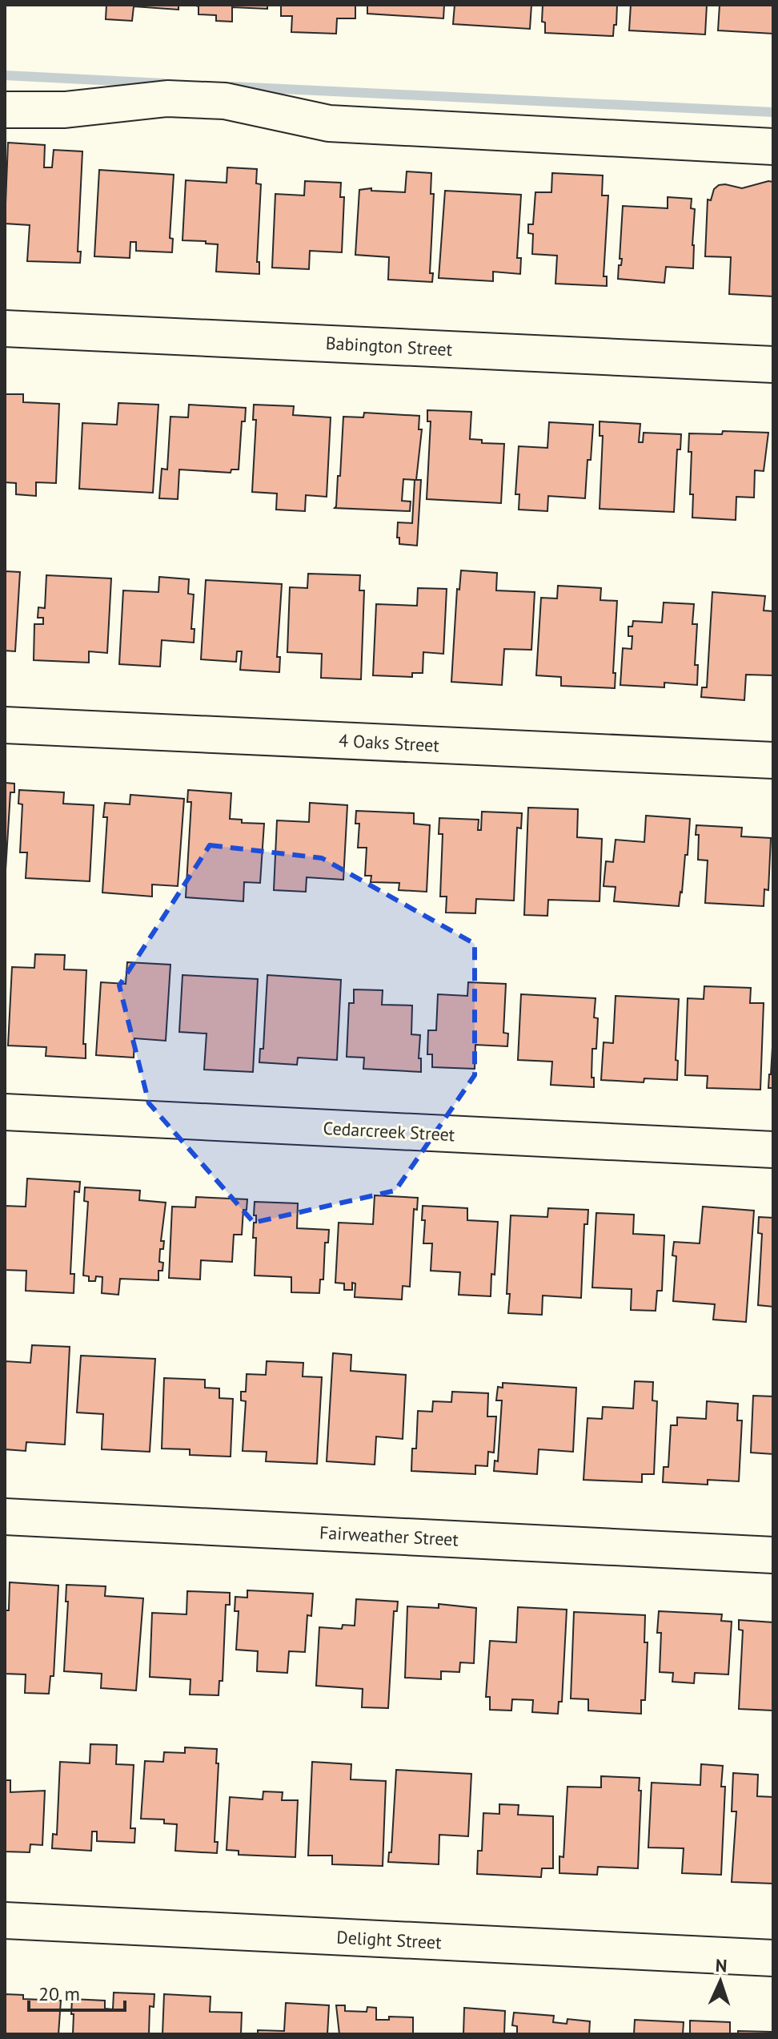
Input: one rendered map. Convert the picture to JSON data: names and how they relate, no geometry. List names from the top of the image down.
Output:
{
  "streets": {
    "street": [
      "Babington Street",
      "4 Oaks Street",
      "Cedarcreek Street",
      "Fairweather Street",
      "Delight Street"
    ]
  },
  "scale_bar": "20 m",
  "north": "top"
}
